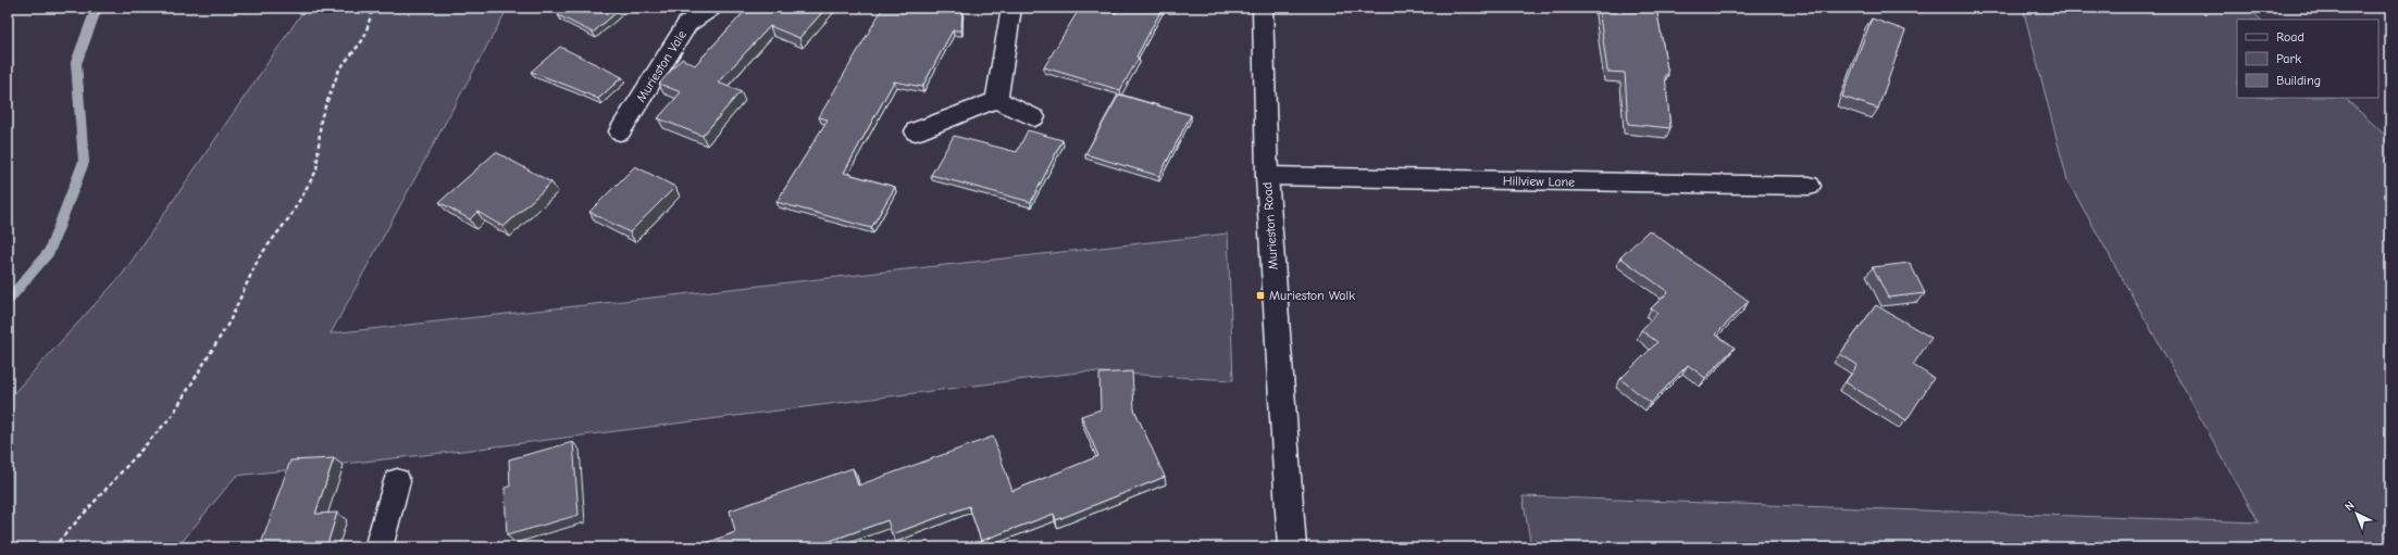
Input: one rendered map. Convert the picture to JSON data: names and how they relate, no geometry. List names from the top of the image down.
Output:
{
  "streets": {
    "street": ["Murieston Vale", "Hillview Lane", "Murieston Road"]
  },
  "crossings": [
    ["Hillview Lane", "Murieston Road"]
  ],
  "places": {
    "transit": ["Murieston Walk"]
  },
  "legend": ["Road", "Park", "Building"],
  "north": "top left"
}
